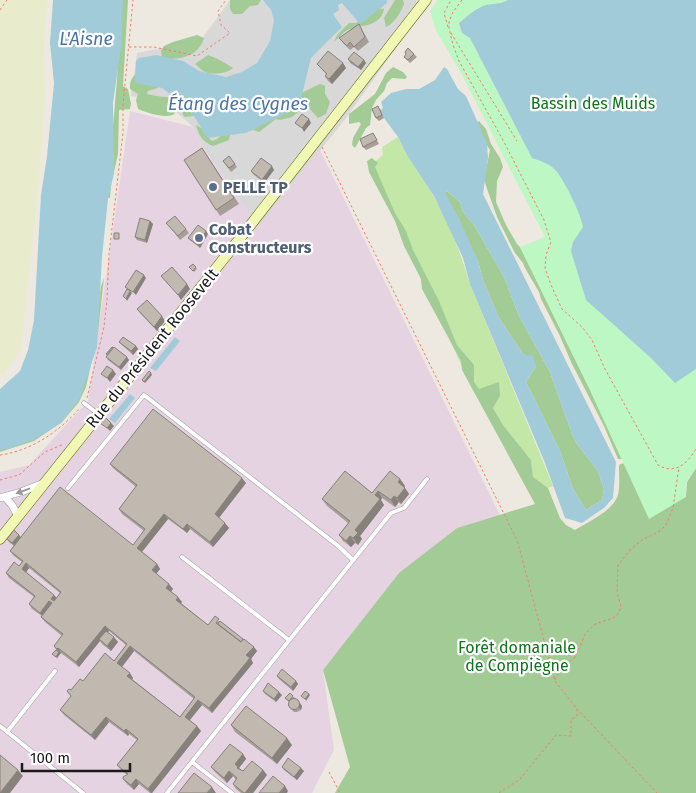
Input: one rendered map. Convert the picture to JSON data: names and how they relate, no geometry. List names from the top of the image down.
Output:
{
  "streets": {
    "street": ["Rue du Président Roosevelt"]
  },
  "water": ["L'Aisne", "Étang des Cygnes"],
  "parks": ["Bassin des Muids", "Forêt domaniale de Compiègne"],
  "places": ["PELLE TP", "Cobat Constructeurs"],
  "scale_bar": "100 m"
}
